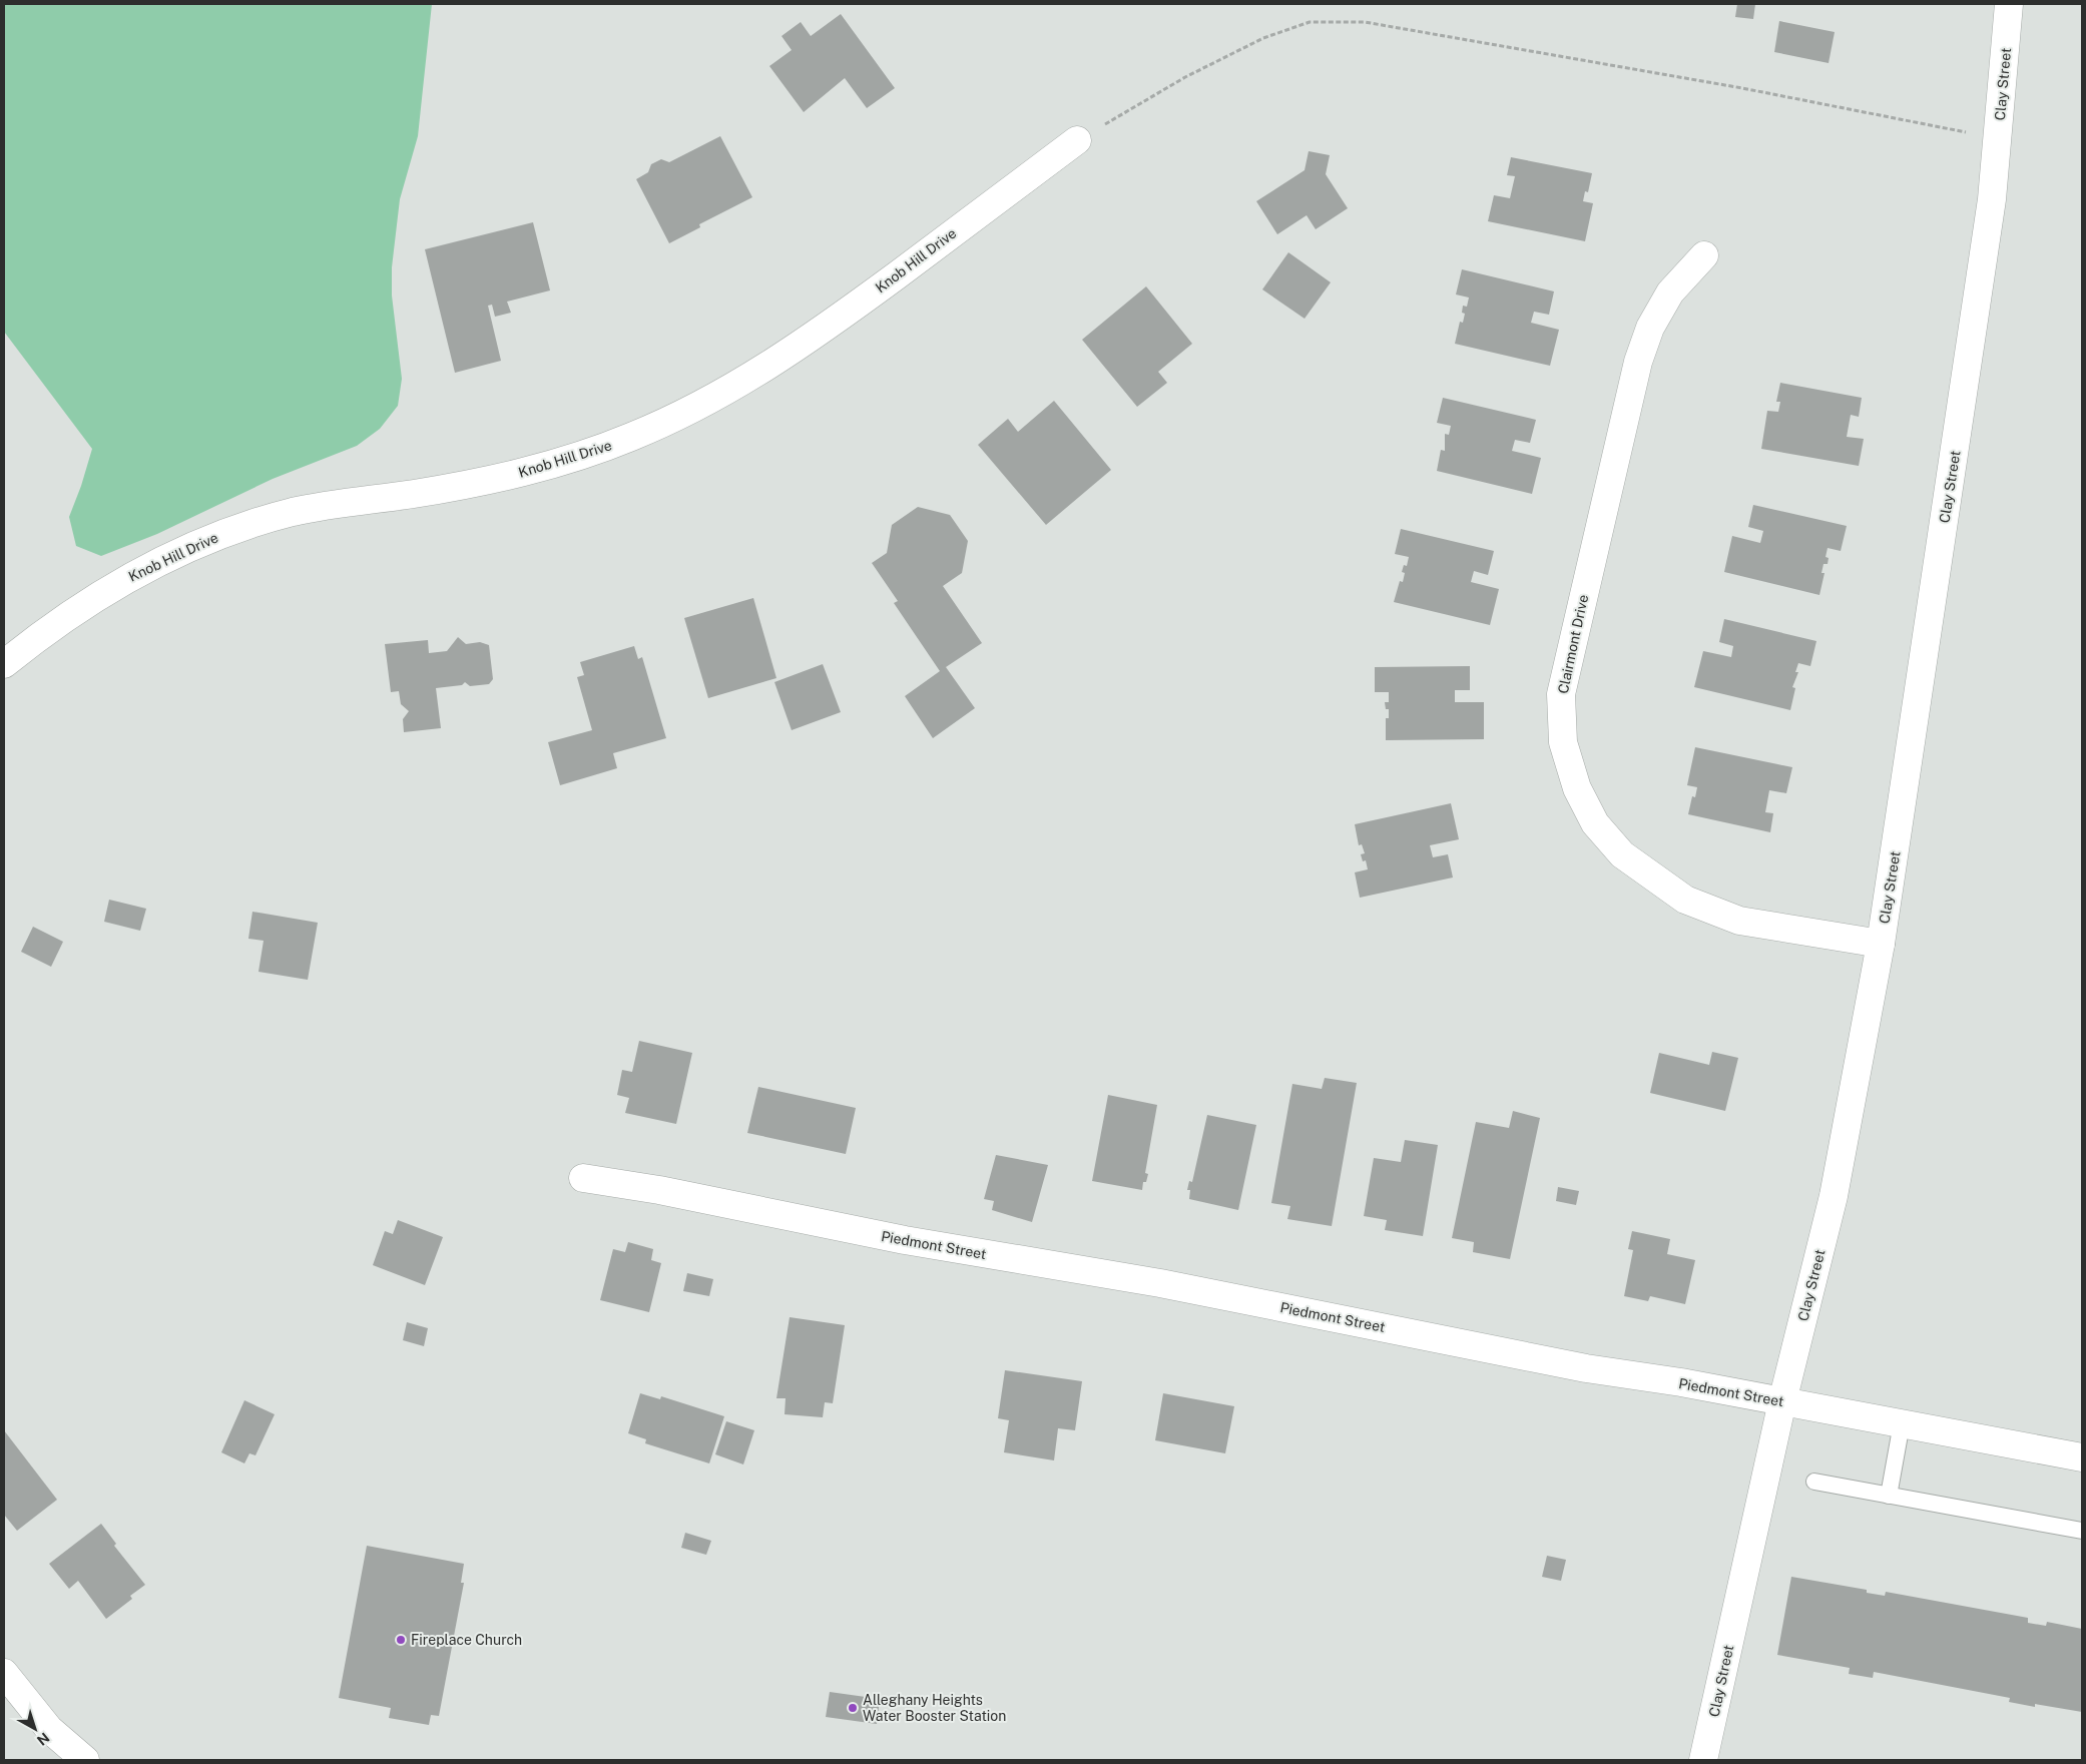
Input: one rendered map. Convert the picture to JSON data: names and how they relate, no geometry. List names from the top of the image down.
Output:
{
  "streets": {
    "street": [
      "Clay Street",
      "Knob Hill Drive",
      "Clairmont Drive",
      "Piedmont Street"
    ]
  },
  "crossings": [
    ["Clay Street", "Clairmont Drive"],
    ["Clay Street", "Piedmont Street"]
  ],
  "places": ["Fireplace Church", "Alleghany Heights Water Booster Station"],
  "north": "bottom right"
}
